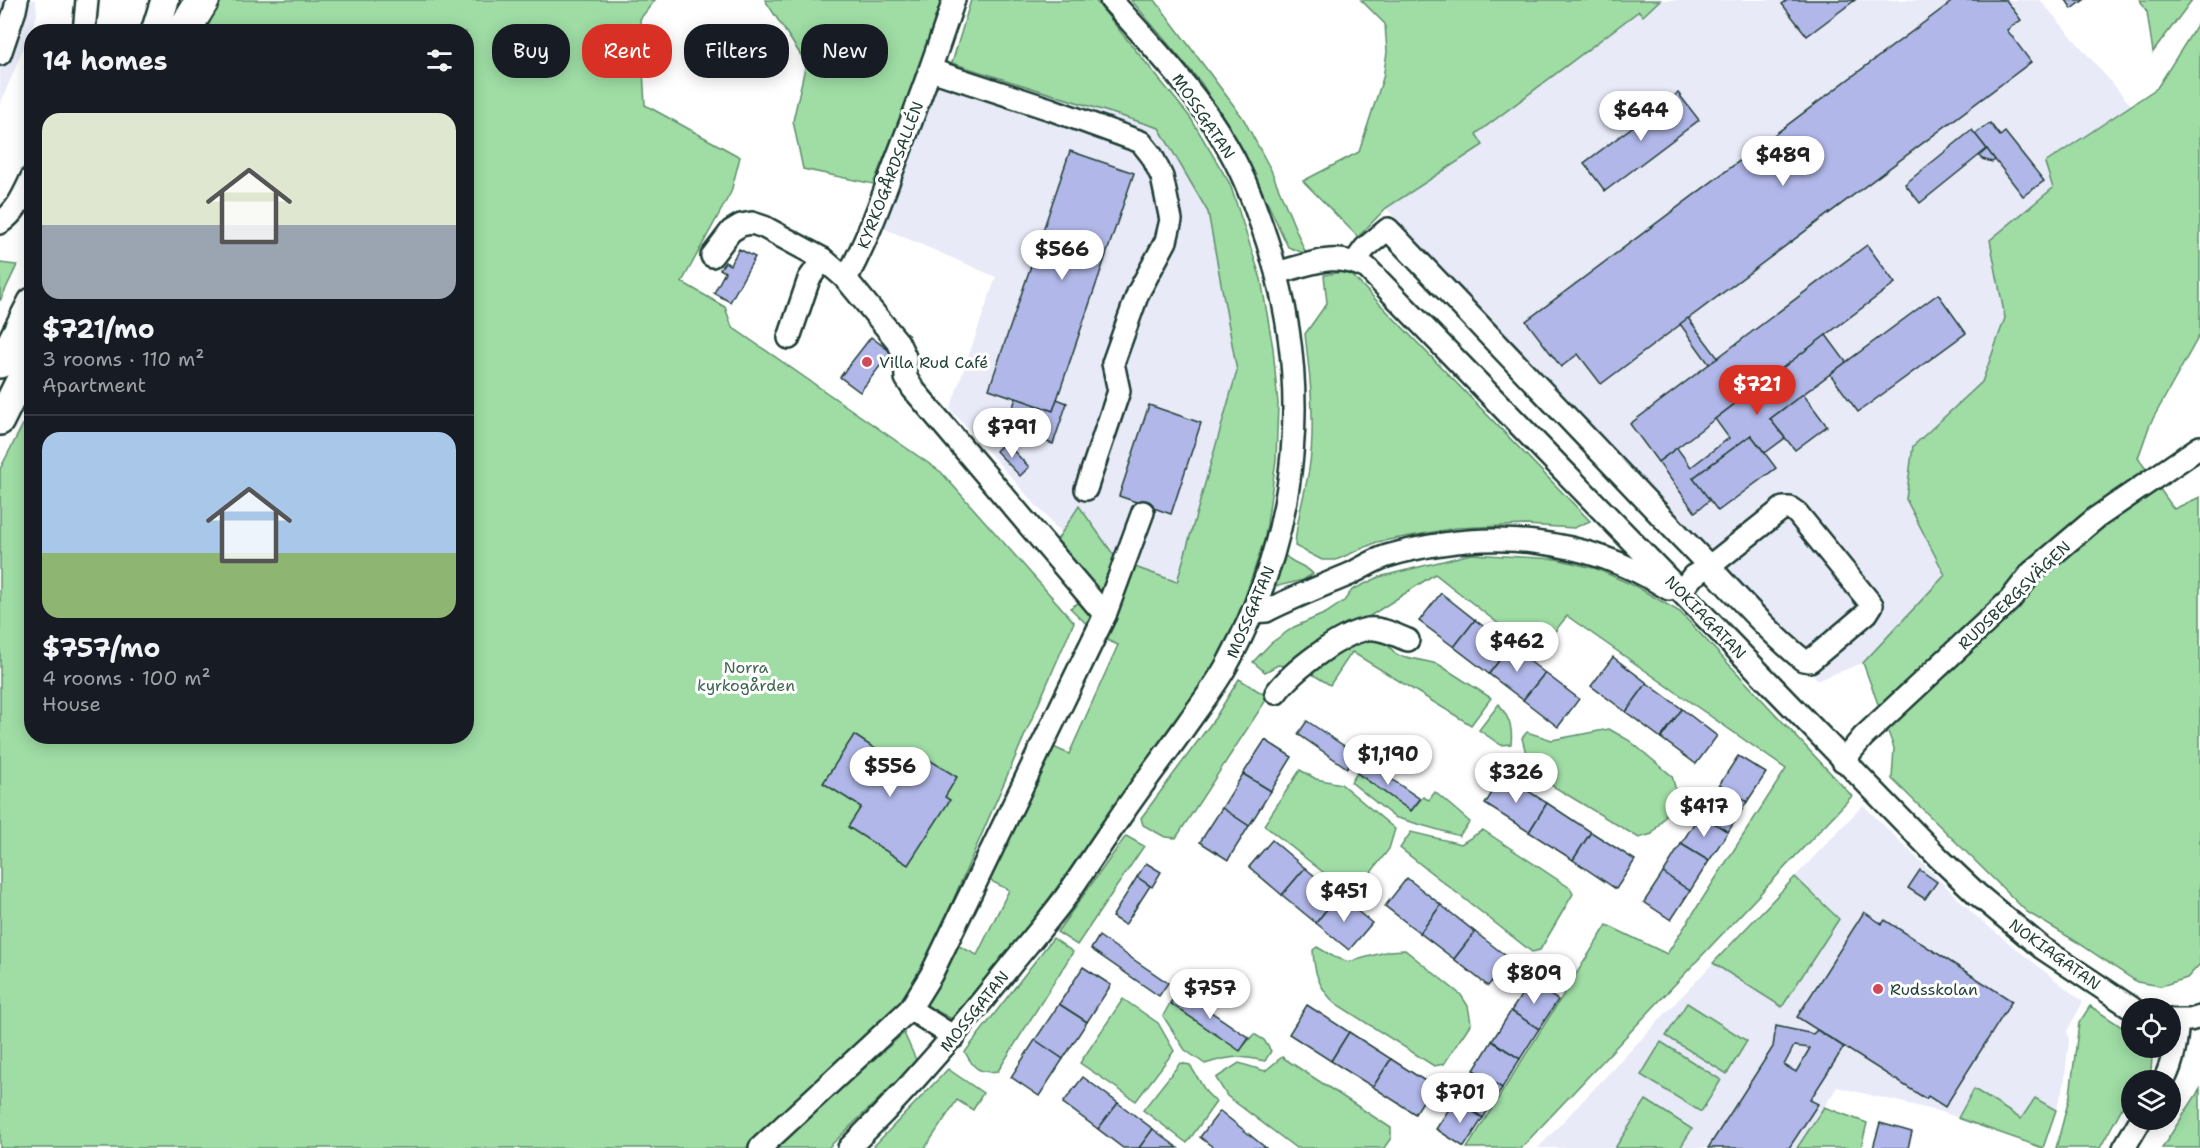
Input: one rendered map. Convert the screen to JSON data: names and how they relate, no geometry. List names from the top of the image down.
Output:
{
  "streets": {
    "street": [
      "MOSSGATAN",
      "KYRKOGÅRDSALLÉN",
      "RUDSBERGSVÄGEN",
      "NOKIAGATAN"
    ]
  },
  "crossings": [
    ["RUDSBERGSVÄGEN", "NOKIAGATAN"]
  ],
  "parks": ["Norra kyrkogården"],
  "places": ["Villa Rud Café", "Rudsskolan"],
  "page": {
    "chip": [
      "Buy",
      "Rent",
      "Filters",
      "New"
    ],
    "heading": "14 homes",
    "price": [
      "$644",
      "$489",
      "$566",
      "$721",
      "$791",
      "$462",
      "$1,190",
      "$556",
      "$326",
      "$417",
      "$451",
      "$809",
      "$757",
      "$701"
    ],
    "list": [
      {
        "name": "$721/mo",
        "note": "3 rooms · 110 m² · Apartment"
      },
      {
        "name": "$757/mo",
        "note": "4 rooms · 100 m² · House"
      }
    ]
  }
}
